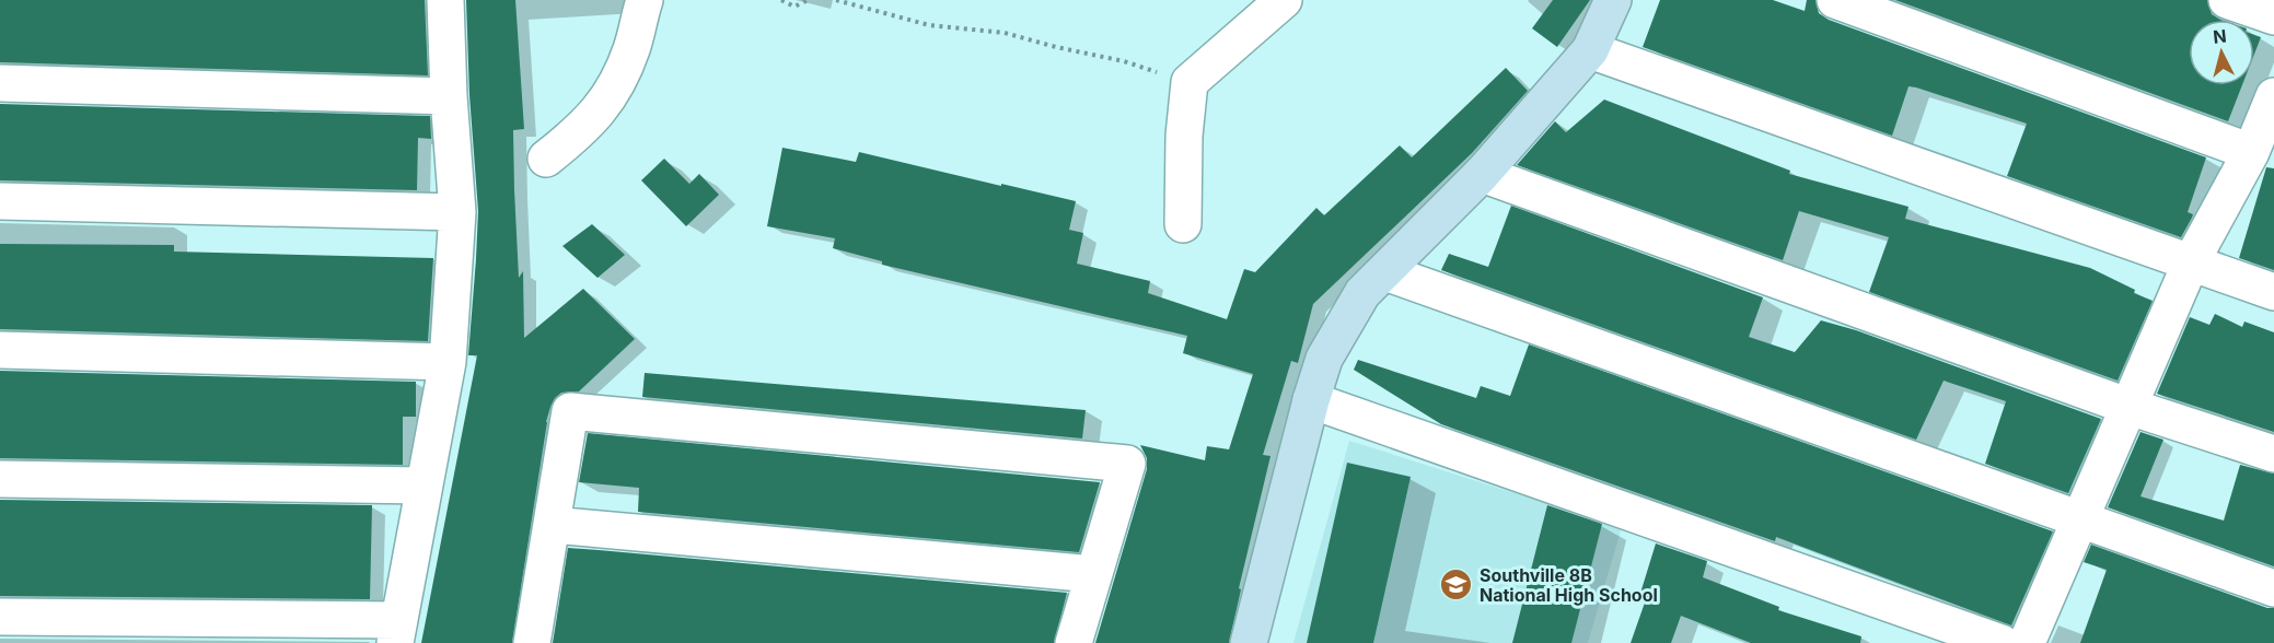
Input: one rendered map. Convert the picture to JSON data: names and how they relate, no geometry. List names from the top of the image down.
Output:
{
  "places": {
    "school or university": ["Southville 8B National High School"]
  },
  "north": "top"
}
